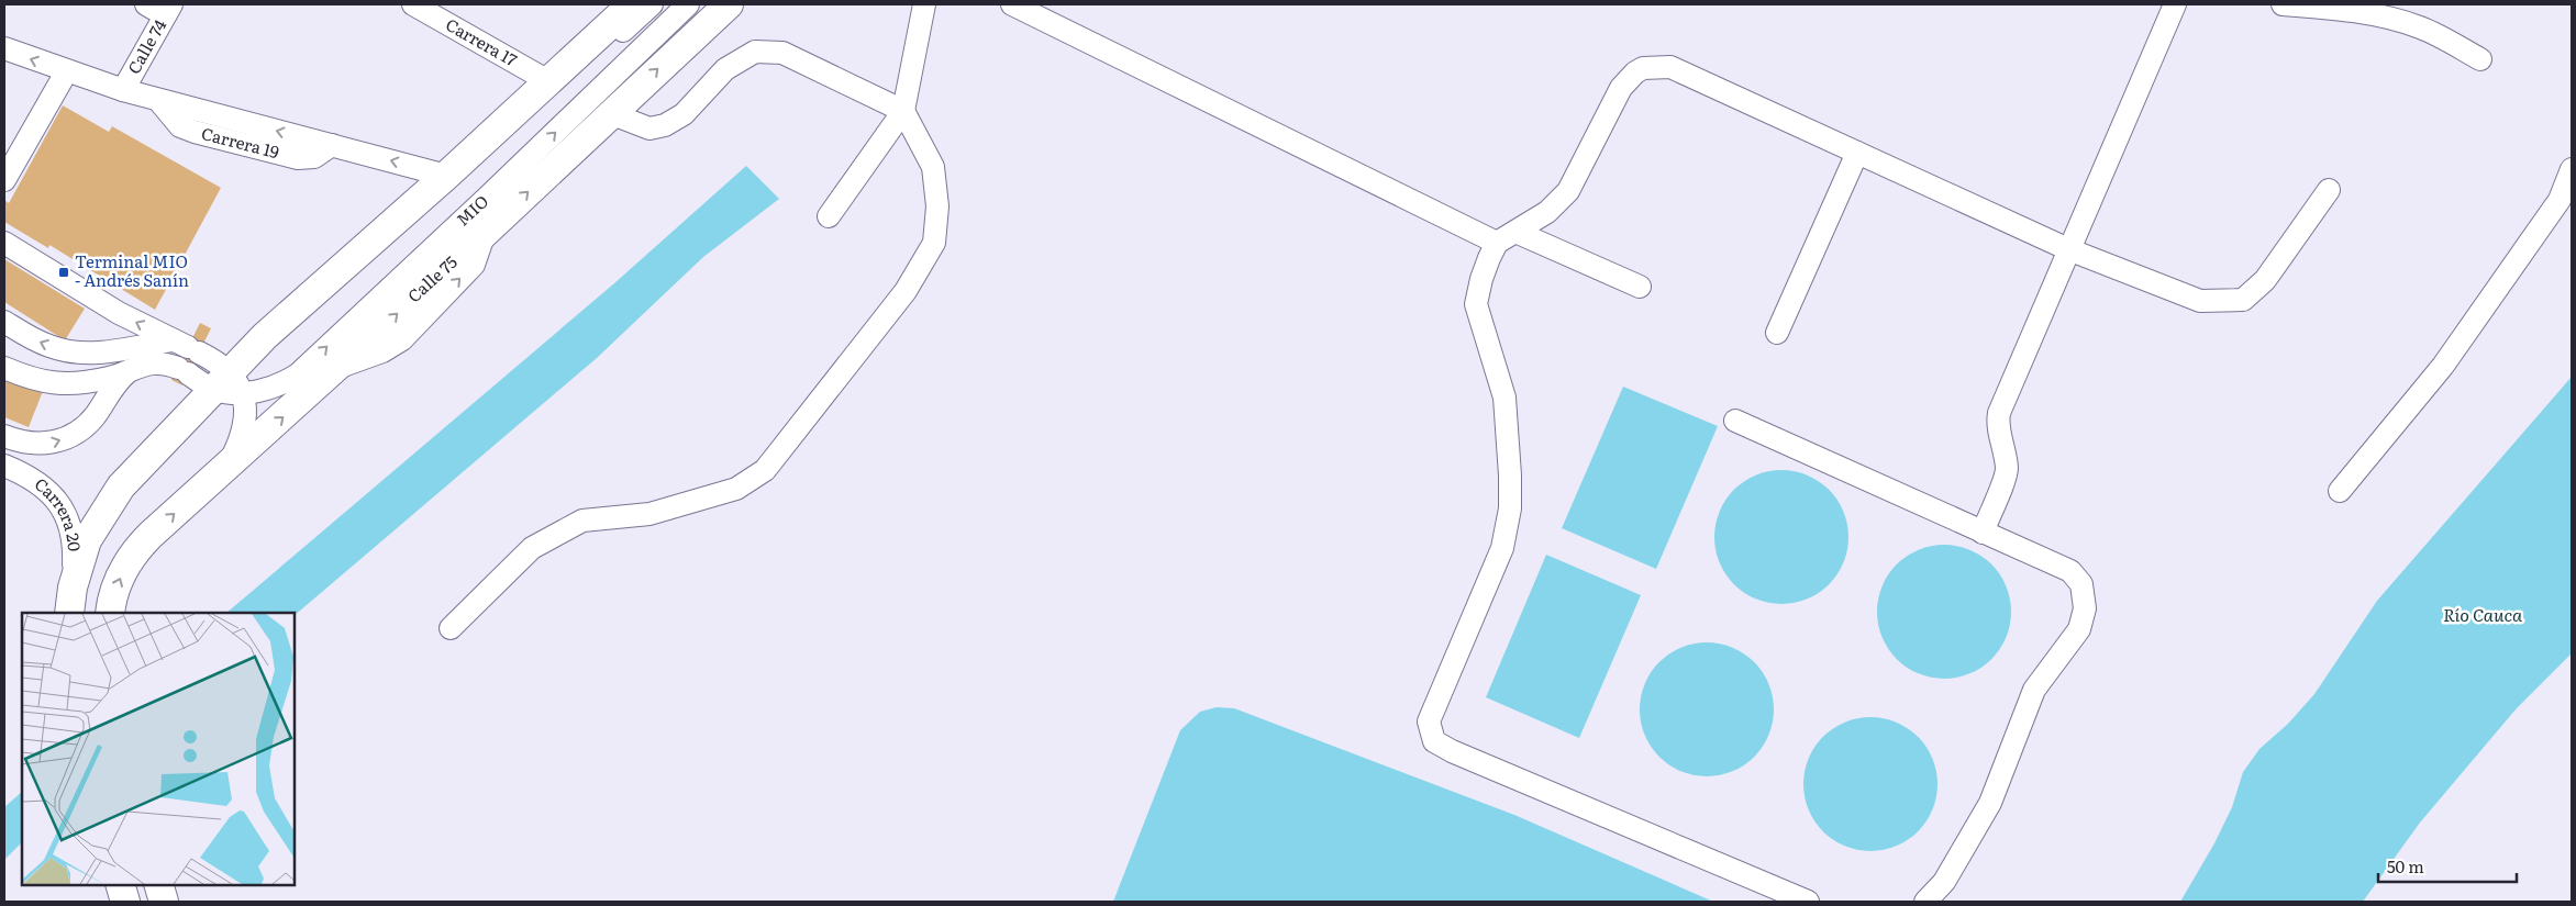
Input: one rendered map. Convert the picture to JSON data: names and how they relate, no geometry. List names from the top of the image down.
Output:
{
  "streets": {
    "main road": ["Calle 75"],
    "street": [
      "Carrera 17",
      "Calle 74",
      "Carrera 19",
      "MIO",
      "Carrera 20"
    ]
  },
  "crossings": [
    ["Calle 74", "Carrera 19"]
  ],
  "one_way": ["Carrera 19"],
  "water": ["Río Cauca"],
  "places": {
    "transit": ["Terminal MIO - Andrés Sanín"]
  },
  "scale_bar": "50 m"
}
